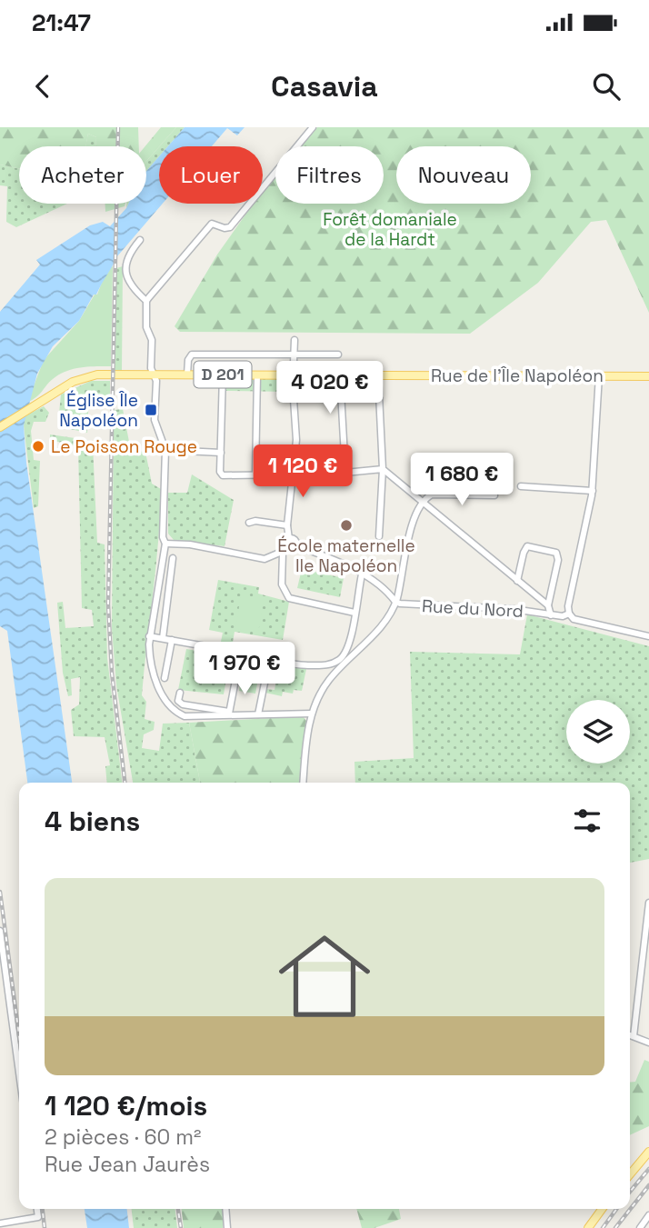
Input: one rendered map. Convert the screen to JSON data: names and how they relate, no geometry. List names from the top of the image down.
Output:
{
  "streets": {
    "main road": ["D 201", "Rue de l'Île Napoléon"],
    "street": ["Rue du Nord"]
  },
  "parks": ["Forêt domaniale de la Hardt"],
  "places": {
    "transit": ["Église Île Napoléon"],
    "other": ["Le Poisson Rouge", "École maternelle Ile Napoléon"]
  },
  "page": {
    "status": "21:47",
    "header": "Casavia",
    "chip": [
      "Acheter",
      "Louer",
      "Filtres",
      "Nouveau"
    ],
    "price": [
      "4 020 €",
      "1 120 €",
      "1 680 €",
      "1 970 €"
    ],
    "heading": "4 biens",
    "list": [
      {
        "name": "1 120 €/mois",
        "note": "2 pièces · 60 m² · Rue Jean Jaurès"
      }
    ]
  }
}
